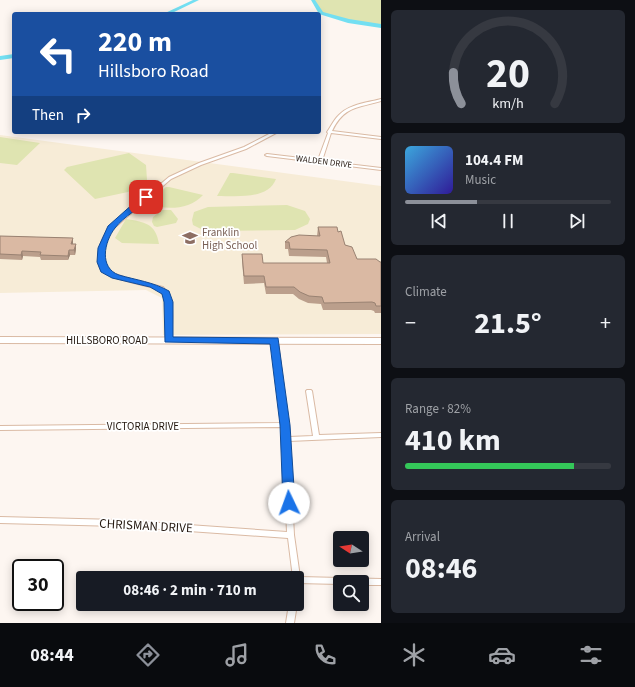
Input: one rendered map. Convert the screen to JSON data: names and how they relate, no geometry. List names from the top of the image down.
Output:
{
  "streets": {
    "main road": ["HILLSBORO ROAD"],
    "street": ["WALDEN DRIVE", "VICTORIA DRIVE", "CHRISMAN DRIVE"]
  },
  "places": {
    "school or university": ["Franklin High School"]
  },
  "north": "left",
  "page": {
    "turn": ["220 m", "Hillsboro Road"],
    "then": "Then",
    "song": ["104.4 FM", "Music"],
    "tile": [
      "Climate",
      ["Range · 82%", "410 km"],
      ["Arrival", "08:46"]
    ],
    "heat": ["−", "21.5°", "+"],
    "limit": "30",
    "trip": "08:46 · 2 min · 710 m",
    "tabs": "08:44",
    "gauge": ["20", "km/h"]
  }
}
